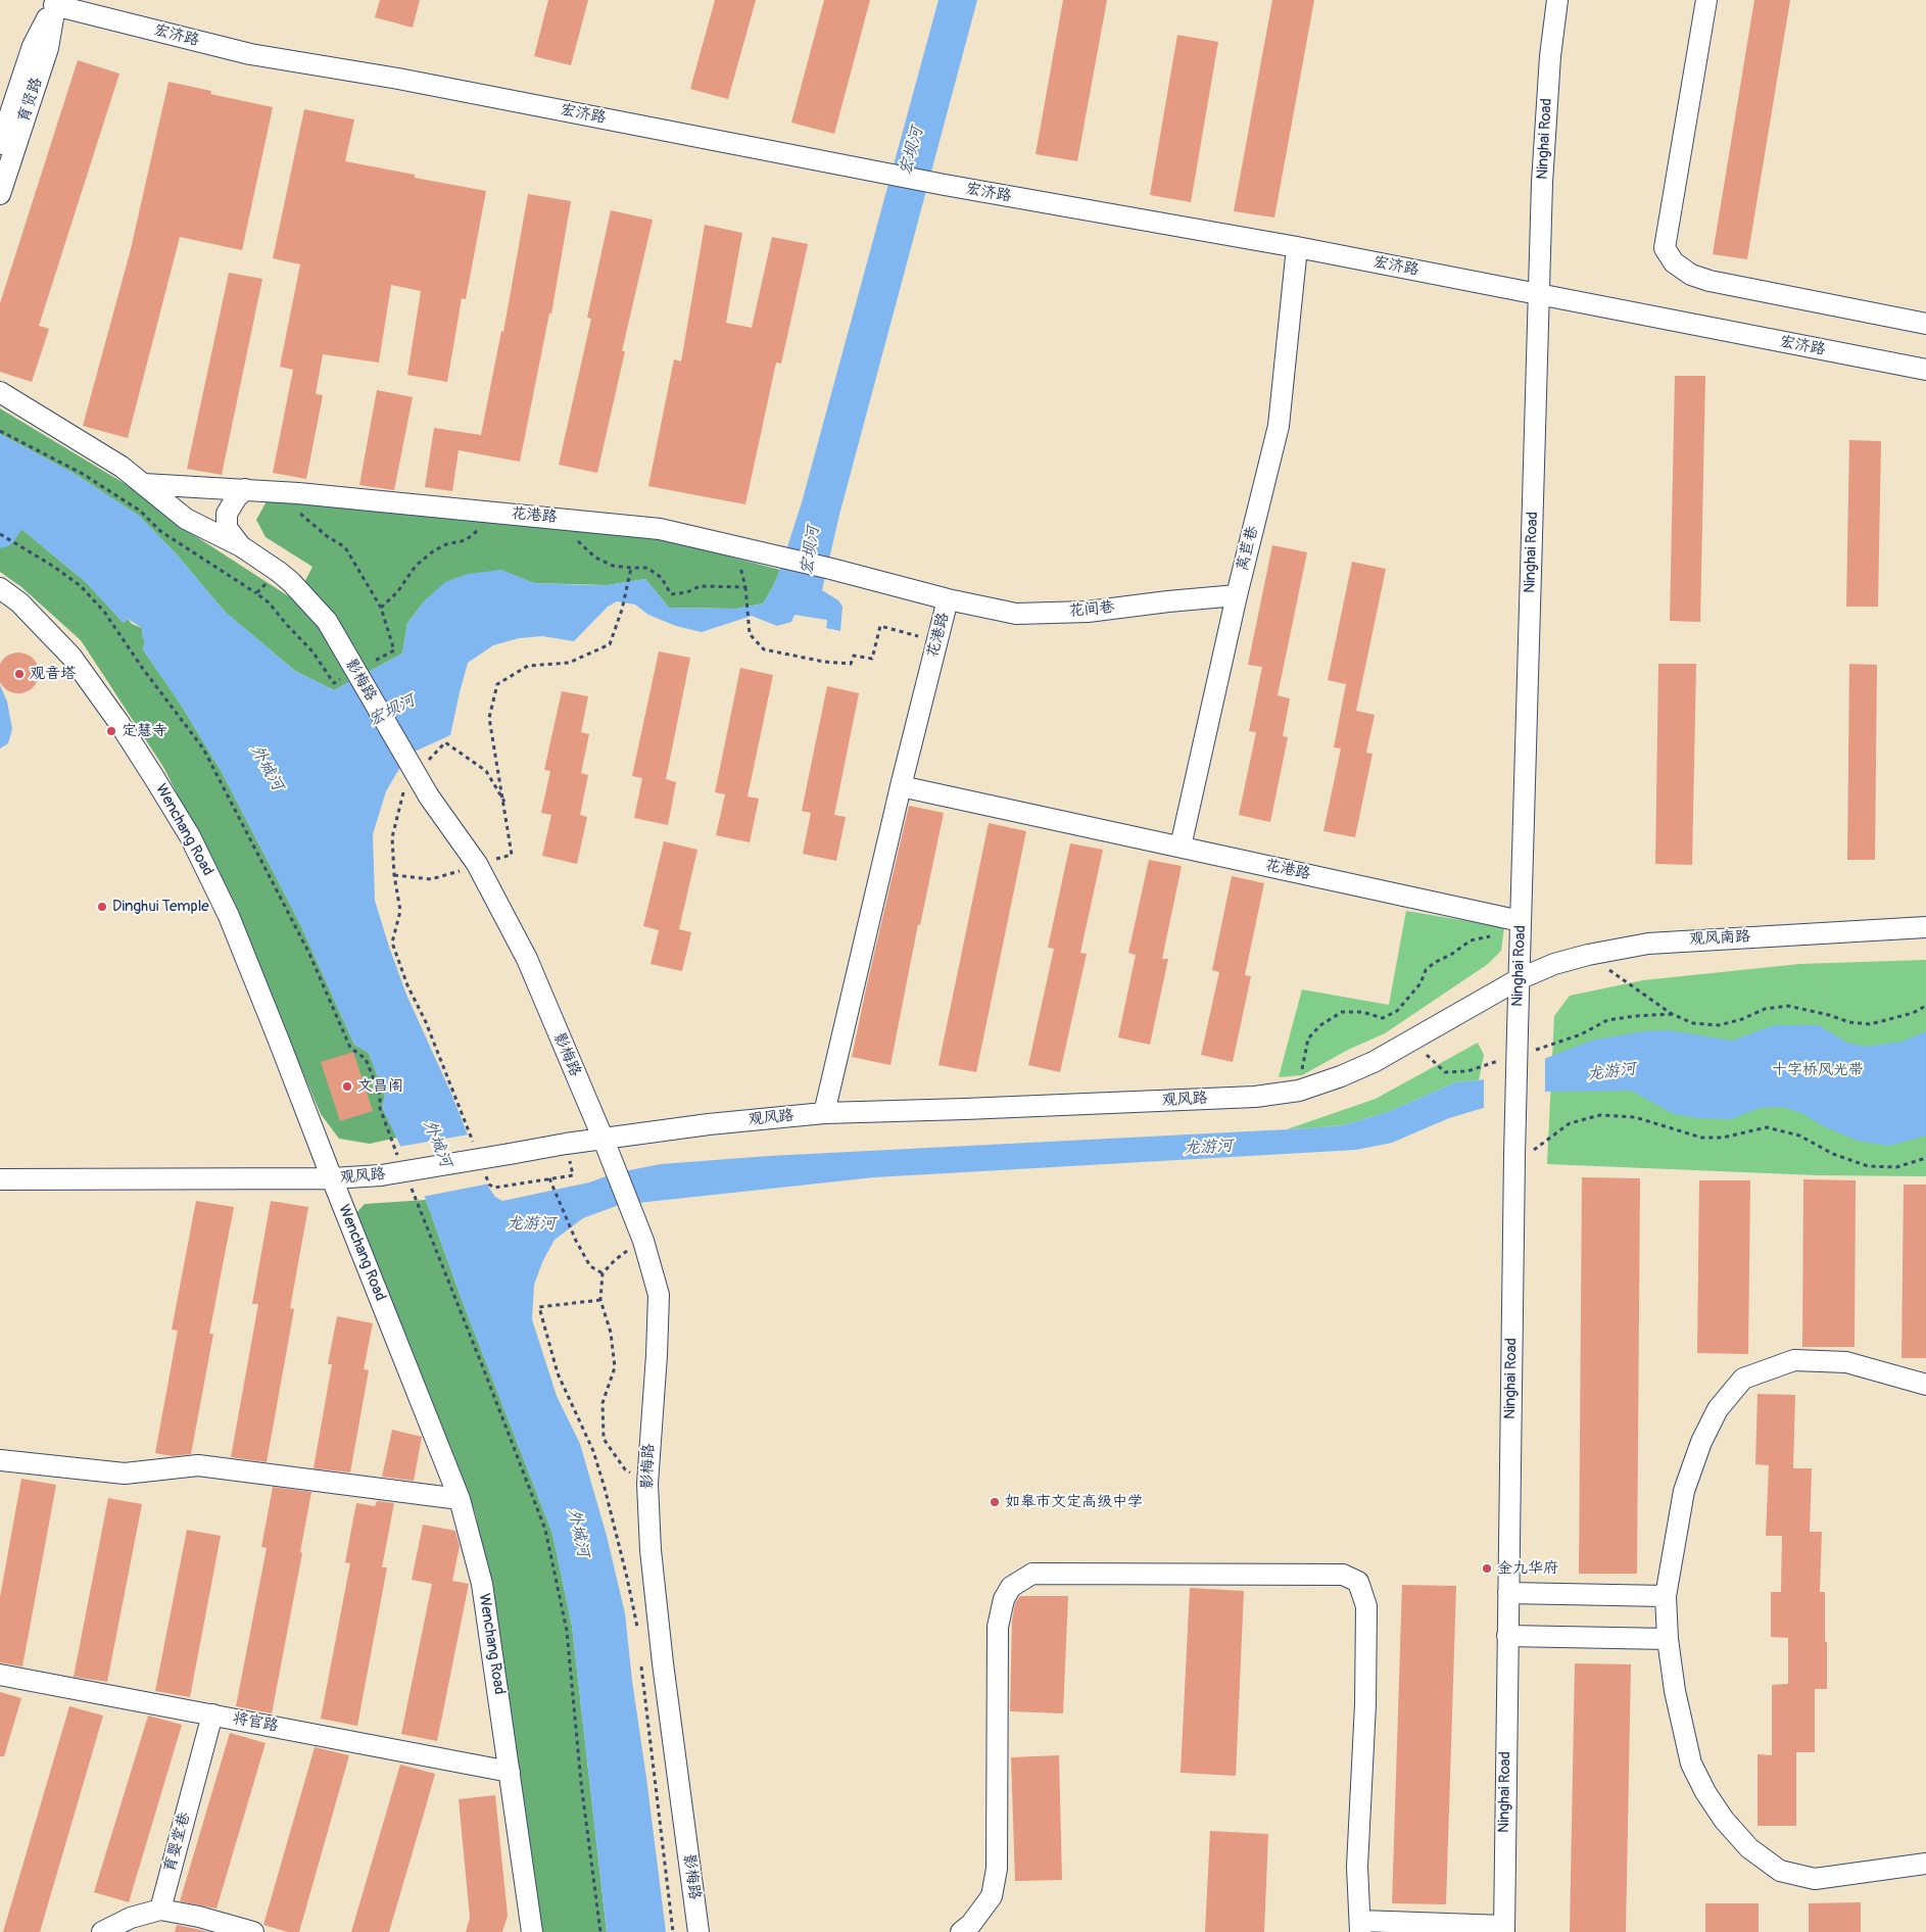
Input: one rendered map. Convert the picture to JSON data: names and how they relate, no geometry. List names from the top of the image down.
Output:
{
  "streets": {
    "street": [
      "宏济路",
      "育贤路",
      "Ninghai Road",
      "花港路",
      "莴苣巷",
      "花间巷",
      "影梅路",
      "Wenchang Road",
      "观风南路",
      "观风路",
      "将官路",
      "育婴堂巷"
    ]
  },
  "crossings": [
    ["宏济路", "育贤路"],
    ["宏济路", "Ninghai Road"],
    ["宏济路", "莴苣巷"],
    ["Ninghai Road", "花港路"],
    ["Ninghai Road", "观风南路"],
    ["Ninghai Road", "观风路"],
    ["花港路", "莴苣巷"],
    ["花港路", "花间巷"],
    ["花港路", "影梅路"],
    ["莴苣巷", "花间巷"],
    ["影梅路", "观风路"],
    ["Wenchang Road", "观风路"],
    ["Wenchang Road", "将官路"],
    ["观风南路", "观风路"],
    ["将官路", "育婴堂巷"]
  ],
  "water": ["宏坝河", "外城河", "龙游河"],
  "parks": ["十字桥风光带"],
  "places": [
    "观音塔",
    "定慧寺",
    "Dinghui Temple",
    "文昌阁",
    "如皋市文定高级中学",
    "金九华府"
  ]
}
